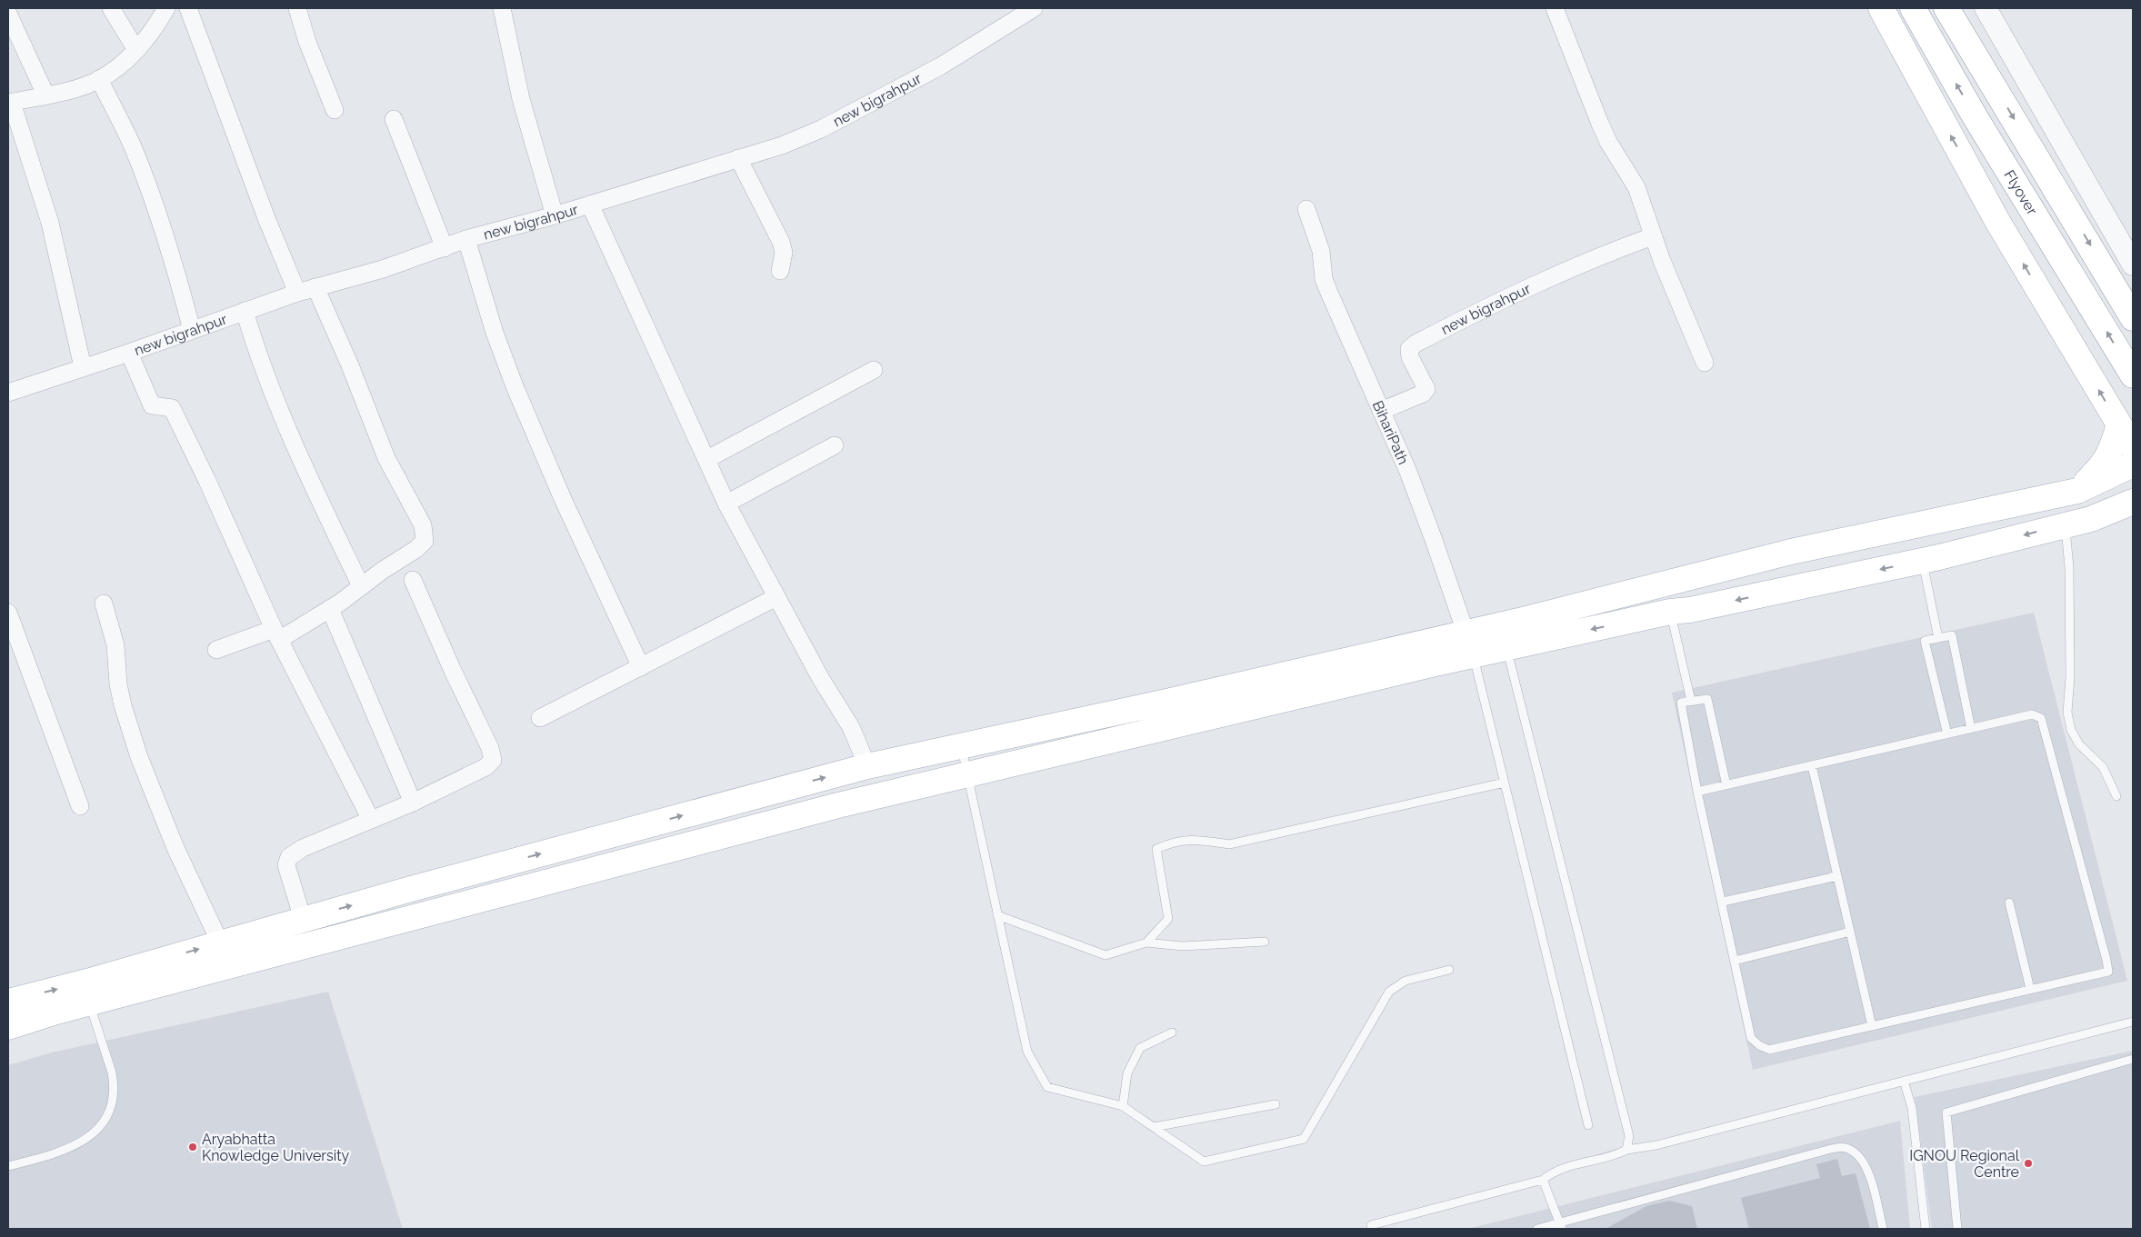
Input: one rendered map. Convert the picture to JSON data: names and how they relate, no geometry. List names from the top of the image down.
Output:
{
  "streets": {
    "main road": ["Flyover"],
    "street": ["new bigrahpur", "BihariPath"]
  },
  "crossings": [
    ["new bigrahpur", "BihariPath"]
  ],
  "places": ["Aryabhatta Knowledge University", "IGNOU Regional Centre"]
}
